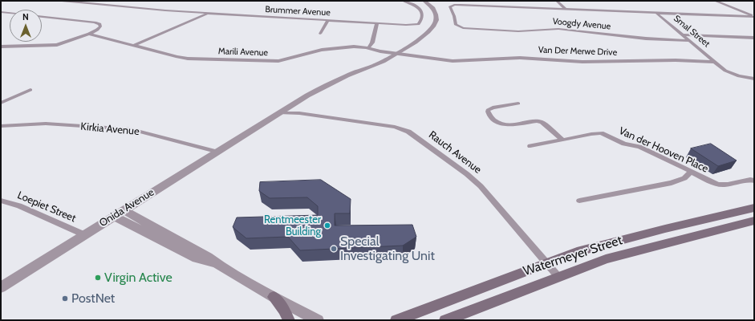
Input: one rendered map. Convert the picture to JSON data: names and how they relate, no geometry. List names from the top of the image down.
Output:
{
  "streets": {
    "main road": ["Watermeyer Street"],
    "street": [
      "Brummer Avenue",
      "Voogdy Avenue",
      "Smal Street",
      "Van Der Merwe Drive",
      "Marili Avenue",
      "Kirkia Avenue",
      "Van der Hooven Place",
      "Rauch Avenue",
      "Loepiet Street",
      "Onida Avenue"
    ]
  },
  "crossings": [
    ["Voogdy Avenue", "Smal Street"],
    ["Smal Street", "Van Der Merwe Drive"],
    ["Van Der Merwe Drive", "Marili Avenue"],
    ["Van Der Merwe Drive", "Onida Avenue"],
    ["Marili Avenue", "Onida Avenue"],
    ["Kirkia Avenue", "Onida Avenue"],
    ["Rauch Avenue", "Onida Avenue"],
    ["Rauch Avenue", "Watermeyer Street"],
    ["Loepiet Street", "Onida Avenue"]
  ],
  "places": [
    "Rentmeester Building",
    "Special Investigating Unit",
    "Virgin Active",
    "PostNet"
  ],
  "north": "top"
}
